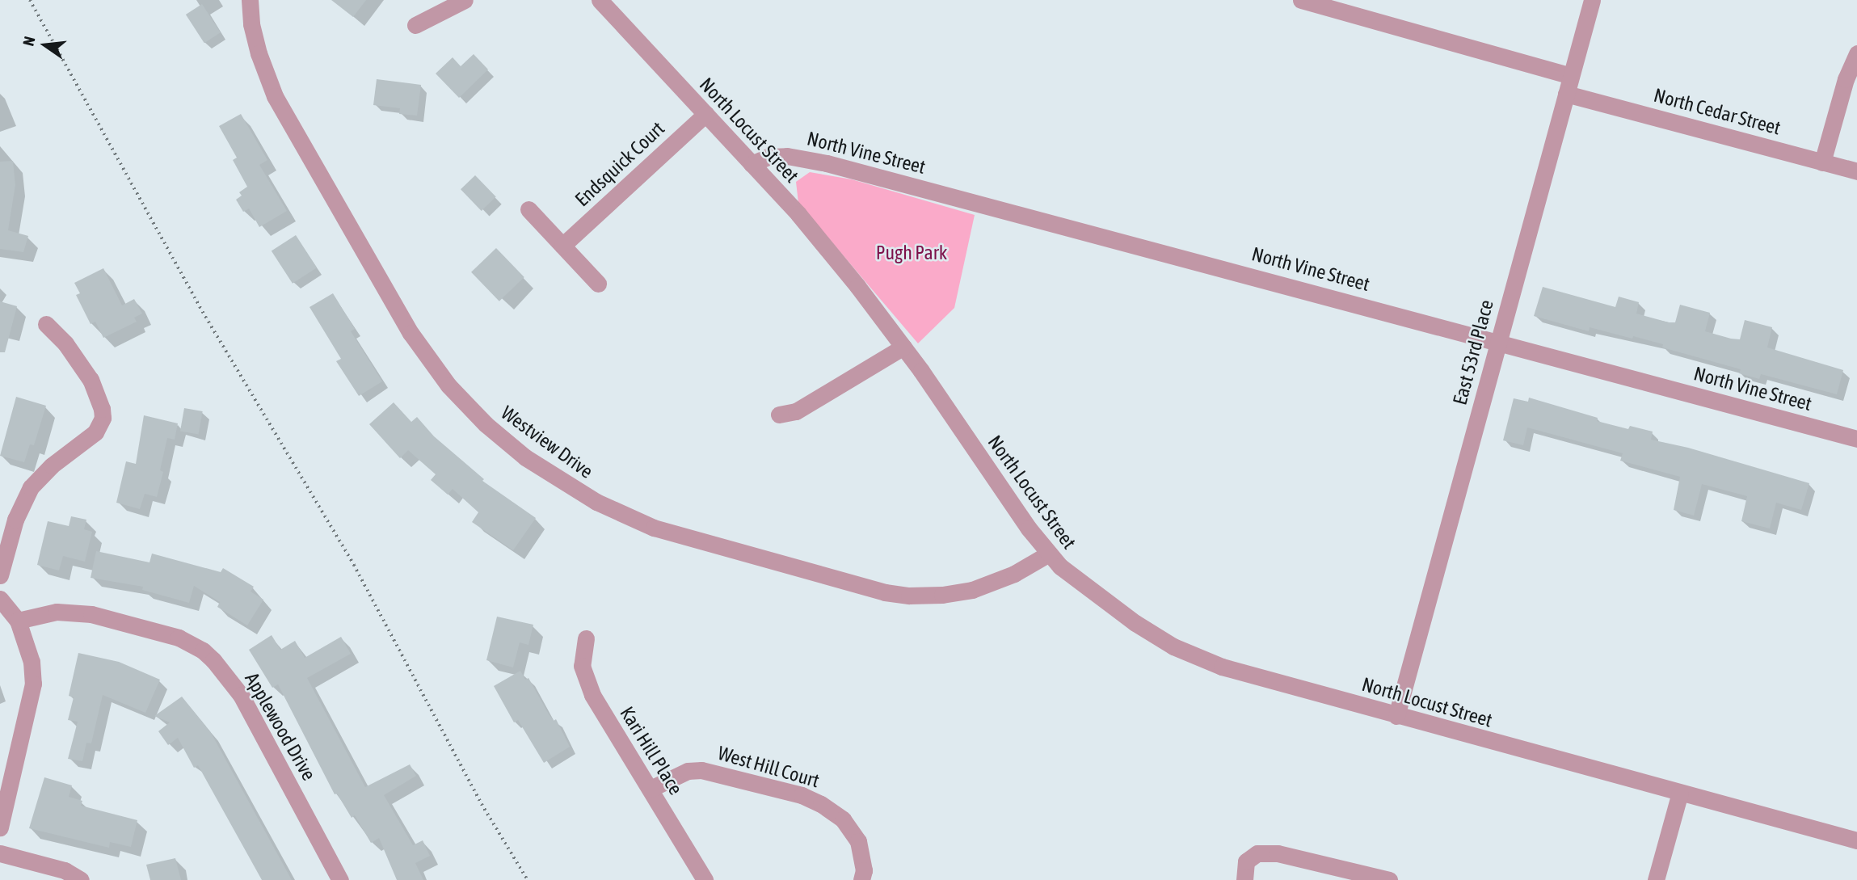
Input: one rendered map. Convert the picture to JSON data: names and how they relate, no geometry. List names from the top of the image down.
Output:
{
  "streets": {
    "street": [
      "North Cedar Street",
      "North Locust Street",
      "North Vine Street",
      "Endsquick Court",
      "East 53rd Place",
      "Westview Drive",
      "Applewood Drive",
      "Kari Hill Place",
      "West Hill Court"
    ]
  },
  "crossings": [
    ["North Cedar Street", "East 53rd Place"],
    ["North Locust Street", "North Vine Street"],
    ["North Locust Street", "Endsquick Court"],
    ["North Locust Street", "East 53rd Place"],
    ["North Locust Street", "Westview Drive"],
    ["North Vine Street", "East 53rd Place"],
    ["Kari Hill Place", "West Hill Court"]
  ],
  "parks": ["Pugh Park"],
  "north": "left"
}
